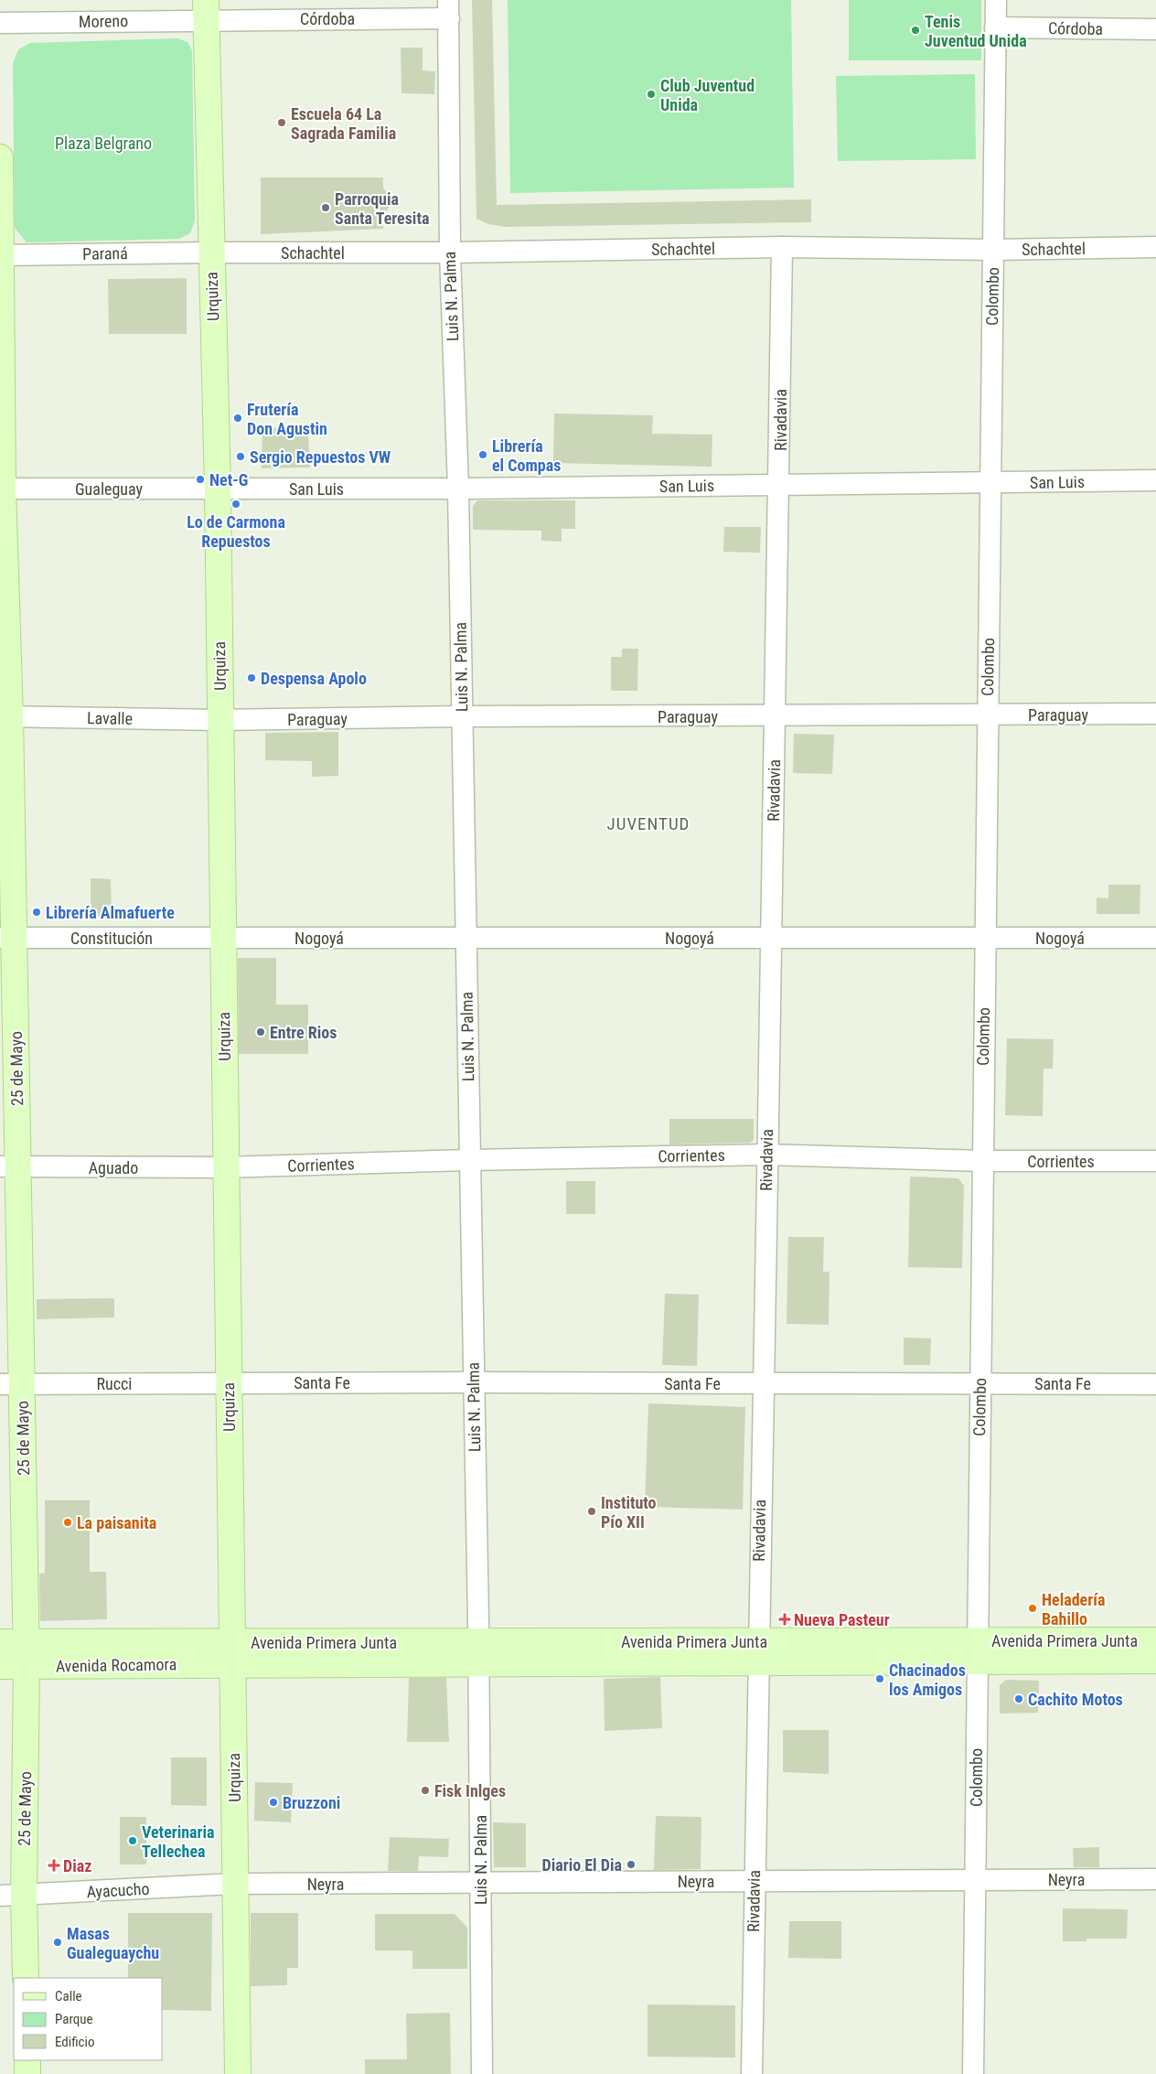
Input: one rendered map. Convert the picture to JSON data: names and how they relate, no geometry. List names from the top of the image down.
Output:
{
  "streets": {
    "street": [
      "Córdoba",
      "Moreno",
      "Schachtel",
      "Paraná",
      "Urquiza",
      "Luis N. Palma",
      "Colombo",
      "Rivadavia",
      "San Luis",
      "Gualeguay",
      "Paraguay",
      "Lavalle",
      "Constitución",
      "Nogoyá",
      "25 de Mayo",
      "Corrientes",
      "Aguado",
      "Santa Fe",
      "Rucci",
      "Avenida Primera Junta",
      "Avenida Rocamora",
      "Neyra",
      "Ayacucho"
    ]
  },
  "crossings": [
    ["Córdoba", "Moreno"],
    ["Córdoba", "Urquiza"],
    ["Córdoba", "Luis N. Palma"],
    ["Córdoba", "Colombo"],
    ["Moreno", "Urquiza"],
    ["Schachtel", "Paraná"],
    ["Schachtel", "Urquiza"],
    ["Schachtel", "Luis N. Palma"],
    ["Schachtel", "Colombo"],
    ["Schachtel", "Rivadavia"],
    ["Paraná", "Urquiza"],
    ["Paraná", "25 de Mayo"],
    ["Urquiza", "San Luis"],
    ["Urquiza", "Gualeguay"],
    ["Urquiza", "Paraguay"],
    ["Urquiza", "Lavalle"],
    ["Urquiza", "Constitución"],
    ["Urquiza", "Nogoyá"],
    ["Urquiza", "Corrientes"],
    ["Urquiza", "Aguado"],
    ["Urquiza", "Santa Fe"],
    ["Urquiza", "Rucci"],
    ["Urquiza", "Avenida Primera Junta"],
    ["Urquiza", "Avenida Rocamora"],
    ["Urquiza", "Neyra"],
    ["Urquiza", "Ayacucho"],
    ["Luis N. Palma", "San Luis"],
    ["Luis N. Palma", "Paraguay"],
    ["Luis N. Palma", "Nogoyá"],
    ["Luis N. Palma", "Corrientes"],
    ["Luis N. Palma", "Santa Fe"],
    ["Luis N. Palma", "Avenida Primera Junta"],
    ["Luis N. Palma", "Neyra"],
    ["Colombo", "San Luis"],
    ["Colombo", "Paraguay"],
    ["Colombo", "Nogoyá"],
    ["Colombo", "Corrientes"],
    ["Colombo", "Santa Fe"],
    ["Colombo", "Avenida Primera Junta"],
    ["Colombo", "Neyra"],
    ["Rivadavia", "San Luis"],
    ["Rivadavia", "Paraguay"],
    ["Rivadavia", "Nogoyá"],
    ["Rivadavia", "Corrientes"],
    ["Rivadavia", "Santa Fe"],
    ["Rivadavia", "Avenida Primera Junta"],
    ["Rivadavia", "Neyra"],
    ["San Luis", "Gualeguay"],
    ["Gualeguay", "25 de Mayo"],
    ["Paraguay", "Lavalle"],
    ["Lavalle", "25 de Mayo"],
    ["Constitución", "Nogoyá"],
    ["Constitución", "25 de Mayo"],
    ["25 de Mayo", "Aguado"],
    ["25 de Mayo", "Rucci"],
    ["25 de Mayo", "Avenida Rocamora"],
    ["25 de Mayo", "Ayacucho"],
    ["Corrientes", "Aguado"],
    ["Santa Fe", "Rucci"],
    ["Avenida Primera Junta", "Avenida Rocamora"],
    ["Neyra", "Ayacucho"]
  ],
  "districts": ["JUVENTUD"],
  "parks": ["Plaza Belgrano"],
  "places": {
    "other": [
      "Tenis Juventud Unida",
      "Club Juventud Unida",
      "Escuela 64 La Sagrada Familia",
      "Parroquia Santa Teresita",
      "Frutería Don Agustin",
      "Librería el Compas",
      "Sergio Repuestos VW",
      "Net-G",
      "Lo de Carmona Repuestos",
      "Despensa Apolo",
      "Librería Almafuerte",
      "Entre Rios",
      "Instituto Pío XII",
      "La paisanita",
      "Heladería Bahillo",
      "Chacinados los Amigos",
      "Cachito Motos",
      "Fisk Inlges",
      "Bruzzoni",
      "Veterinaria Tellechea",
      "Diario El Dia",
      "Masas Gualeguaychu"
    ],
    "health": ["Nueva Pasteur", "Diaz"]
  },
  "legend": ["Calle", "Parque", "Edificio"]
}
